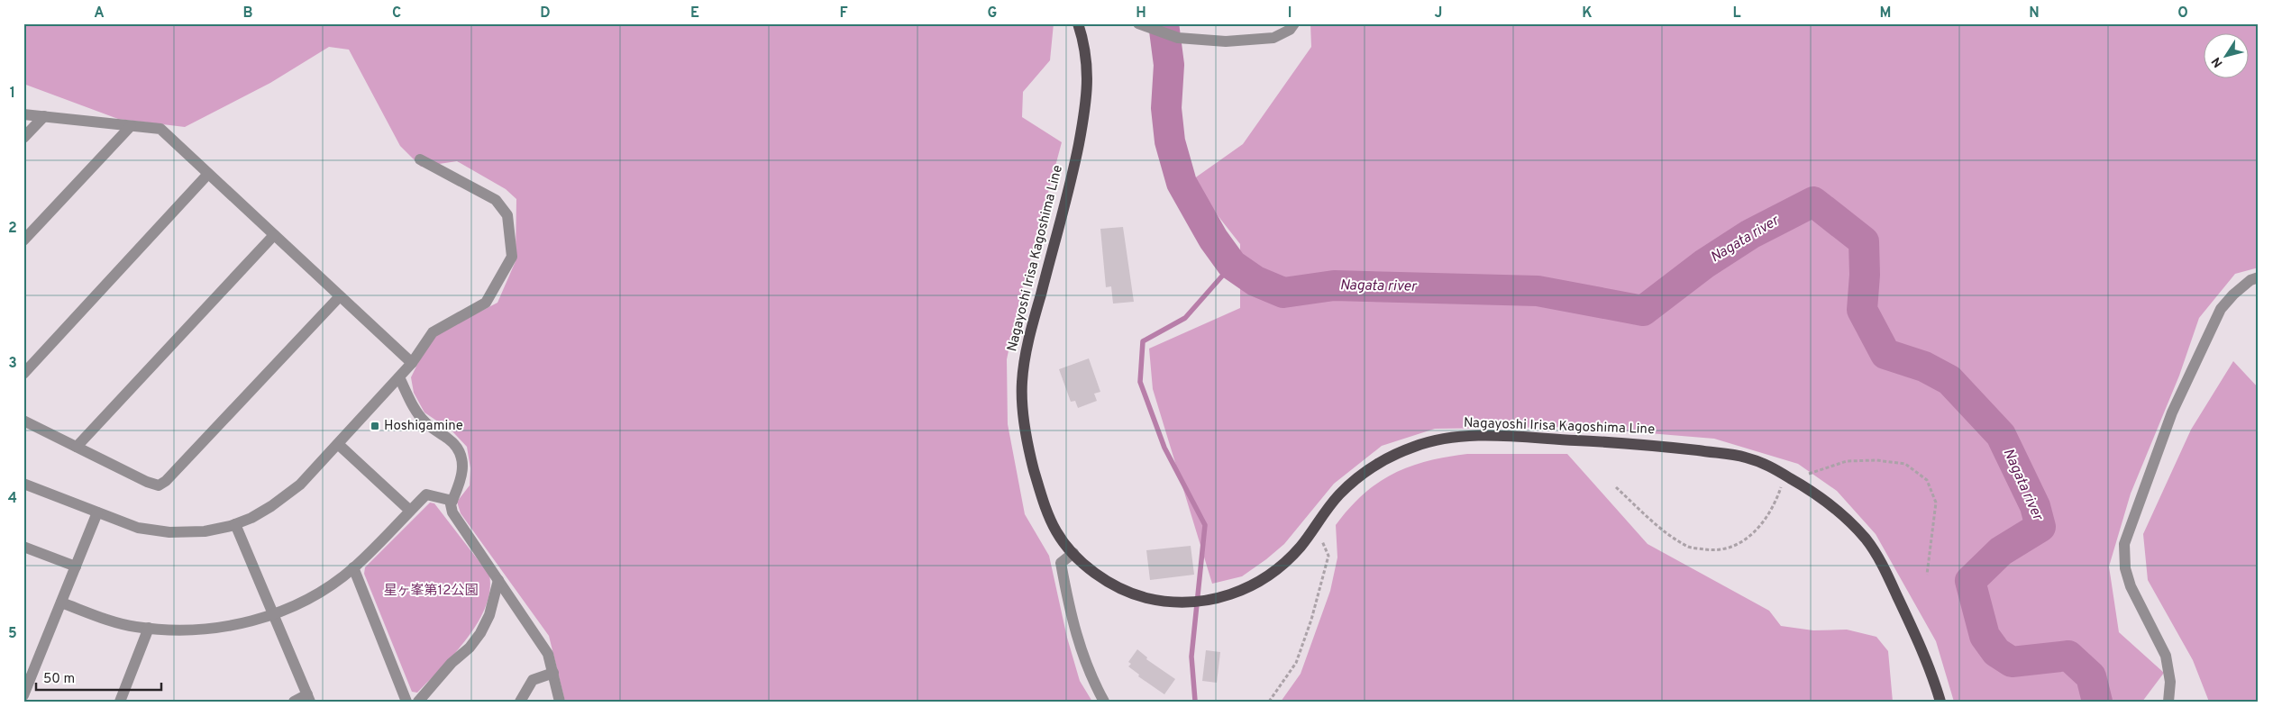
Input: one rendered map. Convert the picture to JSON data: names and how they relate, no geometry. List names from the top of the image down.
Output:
{
  "streets": {
    "main road": ["Nagayoshi Irisa Kagoshima Line"]
  },
  "water": ["Nagata river"],
  "parks": ["星ヶ峯第12公園"],
  "places": {
    "transit": ["Hoshigamine"]
  },
  "scale_bar": "50 m",
  "north": "bottom left",
  "grid": {
    "columns": [
      "A",
      "B",
      "C",
      "D",
      "E",
      "F",
      "G",
      "H",
      "I",
      "J",
      "K",
      "L",
      "M",
      "N",
      "O"
    ],
    "rows": [
      "1",
      "2",
      "3",
      "4",
      "5"
    ]
  }
}
